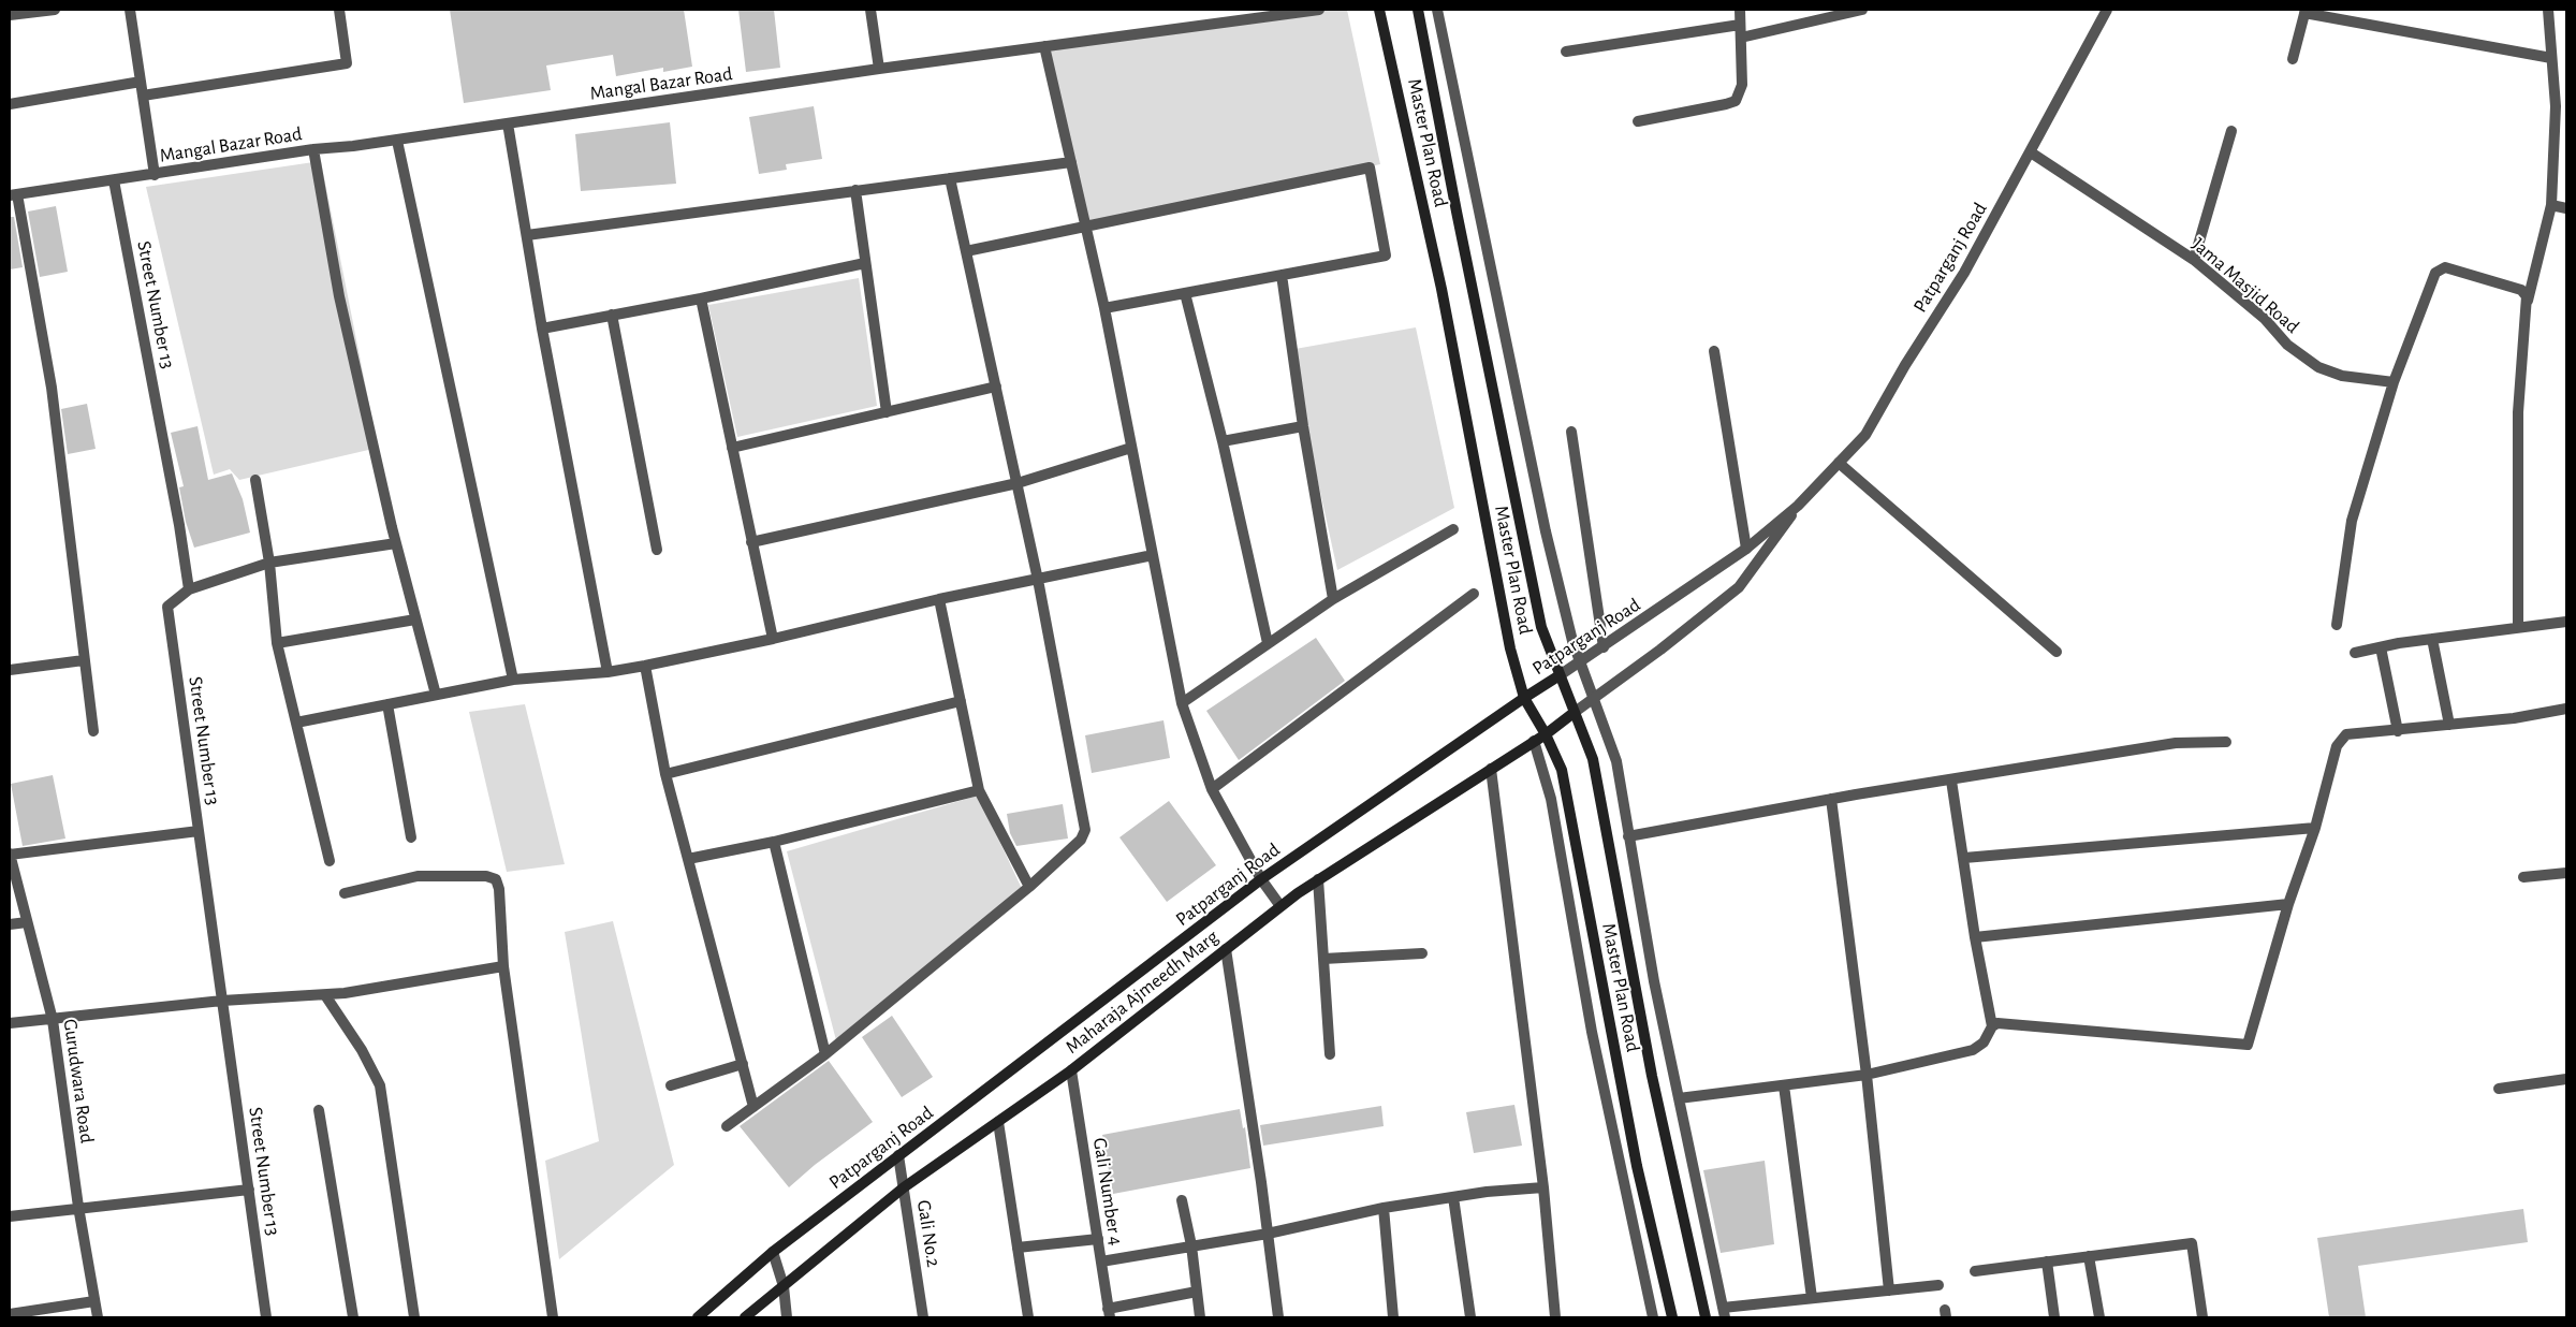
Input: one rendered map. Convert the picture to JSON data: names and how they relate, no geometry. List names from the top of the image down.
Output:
{
  "streets": {
    "main road": ["Master Plan Road", "Patparganj Road", "Maharaja Ajmeedh Marg"],
    "street": [
      "Mangal Bazar Road",
      "Jama Masjid Road",
      "Street Number 13",
      "Gurudwara Road",
      "Gali Number 4",
      "Gali No.2"
    ]
  },
  "crossings": [
    ["Mangal Bazar Road", "Street Number 13"],
    ["Master Plan Road", "Patparganj Road"],
    ["Master Plan Road", "Maharaja Ajmeedh Marg"],
    ["Patparganj Road", "Jama Masjid Road"],
    ["Patparganj Road", "Maharaja Ajmeedh Marg"],
    ["Patparganj Road", "Gali No.2"],
    ["Maharaja Ajmeedh Marg", "Gali Number 4"],
    ["Maharaja Ajmeedh Marg", "Gali No.2"]
  ]
}
